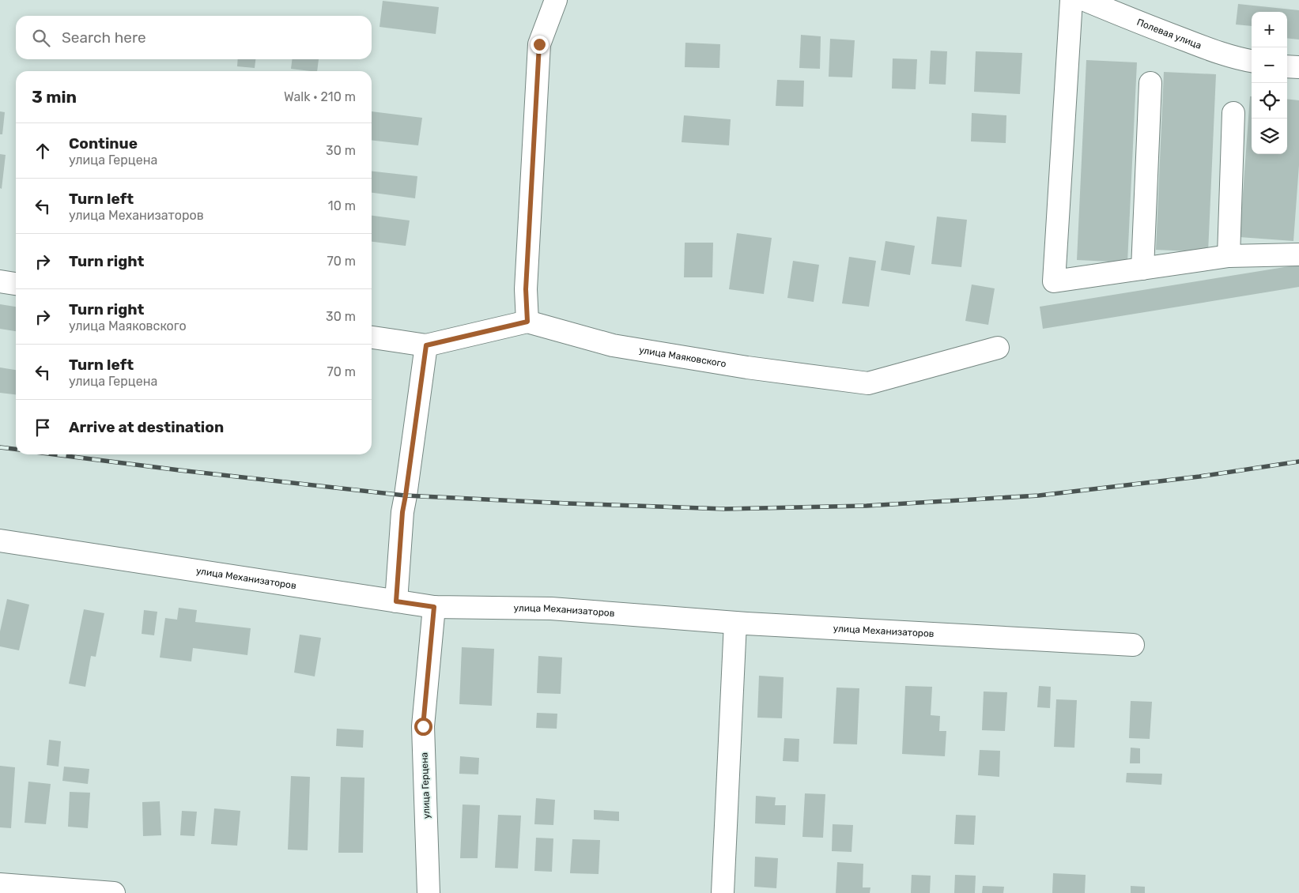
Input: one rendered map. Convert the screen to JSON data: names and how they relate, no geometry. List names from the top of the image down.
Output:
{
  "streets": {
    "street": [
      "Полевая улица",
      "улица Маяковского",
      "улица Механизаторов",
      "улица Герцена"
    ]
  },
  "crossings": [
    ["улица Механизаторов", "улица Герцена"]
  ],
  "page": {
    "map_buttons": ["+", "−"],
    "search": "Search here",
    "heading": ["3 min", "Walk · 210 m"],
    "list": [
      ["Continue", "улица Герцена", "30 m"],
      ["Turn left", "улица Механизаторов", "10 m"],
      ["Turn right", "70 m"],
      ["Turn right", "улица Маяковского", "30 m"],
      ["Turn left", "улица Герцена", "70 m"],
      "Arrive at destination"
    ]
  }
}
